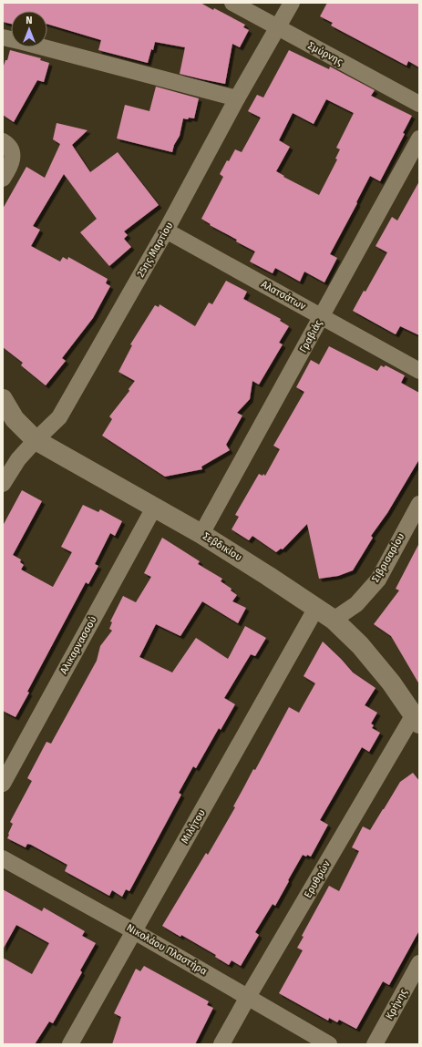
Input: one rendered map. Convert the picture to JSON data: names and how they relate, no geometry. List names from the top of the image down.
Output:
{
  "streets": {
    "street": [
      "Σμύρνης",
      "25ης Μαρτίου",
      "Αλατσάτων",
      "Γραβιάς",
      "Σεβδικίου",
      "Σιβρισαρίου",
      "Αλικαρνασσού",
      "Μιλήτου",
      "Ερυθρών",
      "Νικολάου Πλαστήρα",
      "Κρήνης"
    ]
  },
  "crossings": [
    ["Σμύρνης", "25ης Μαρτίου"],
    ["25ης Μαρτίου", "Αλατσάτων"],
    ["25ης Μαρτίου", "Σεβδικίου"],
    ["Αλατσάτων", "Γραβιάς"],
    ["Γραβιάς", "Σεβδικίου"],
    ["Σεβδικίου", "Σιβρισαρίου"],
    ["Σεβδικίου", "Αλικαρνασσού"],
    ["Σεβδικίου", "Μιλήτου"],
    ["Σεβδικίου", "Ερυθρών"],
    ["Μιλήτου", "Νικολάου Πλαστήρα"],
    ["Ερυθρών", "Νικολάου Πλαστήρα"]
  ],
  "north": "top"
}
